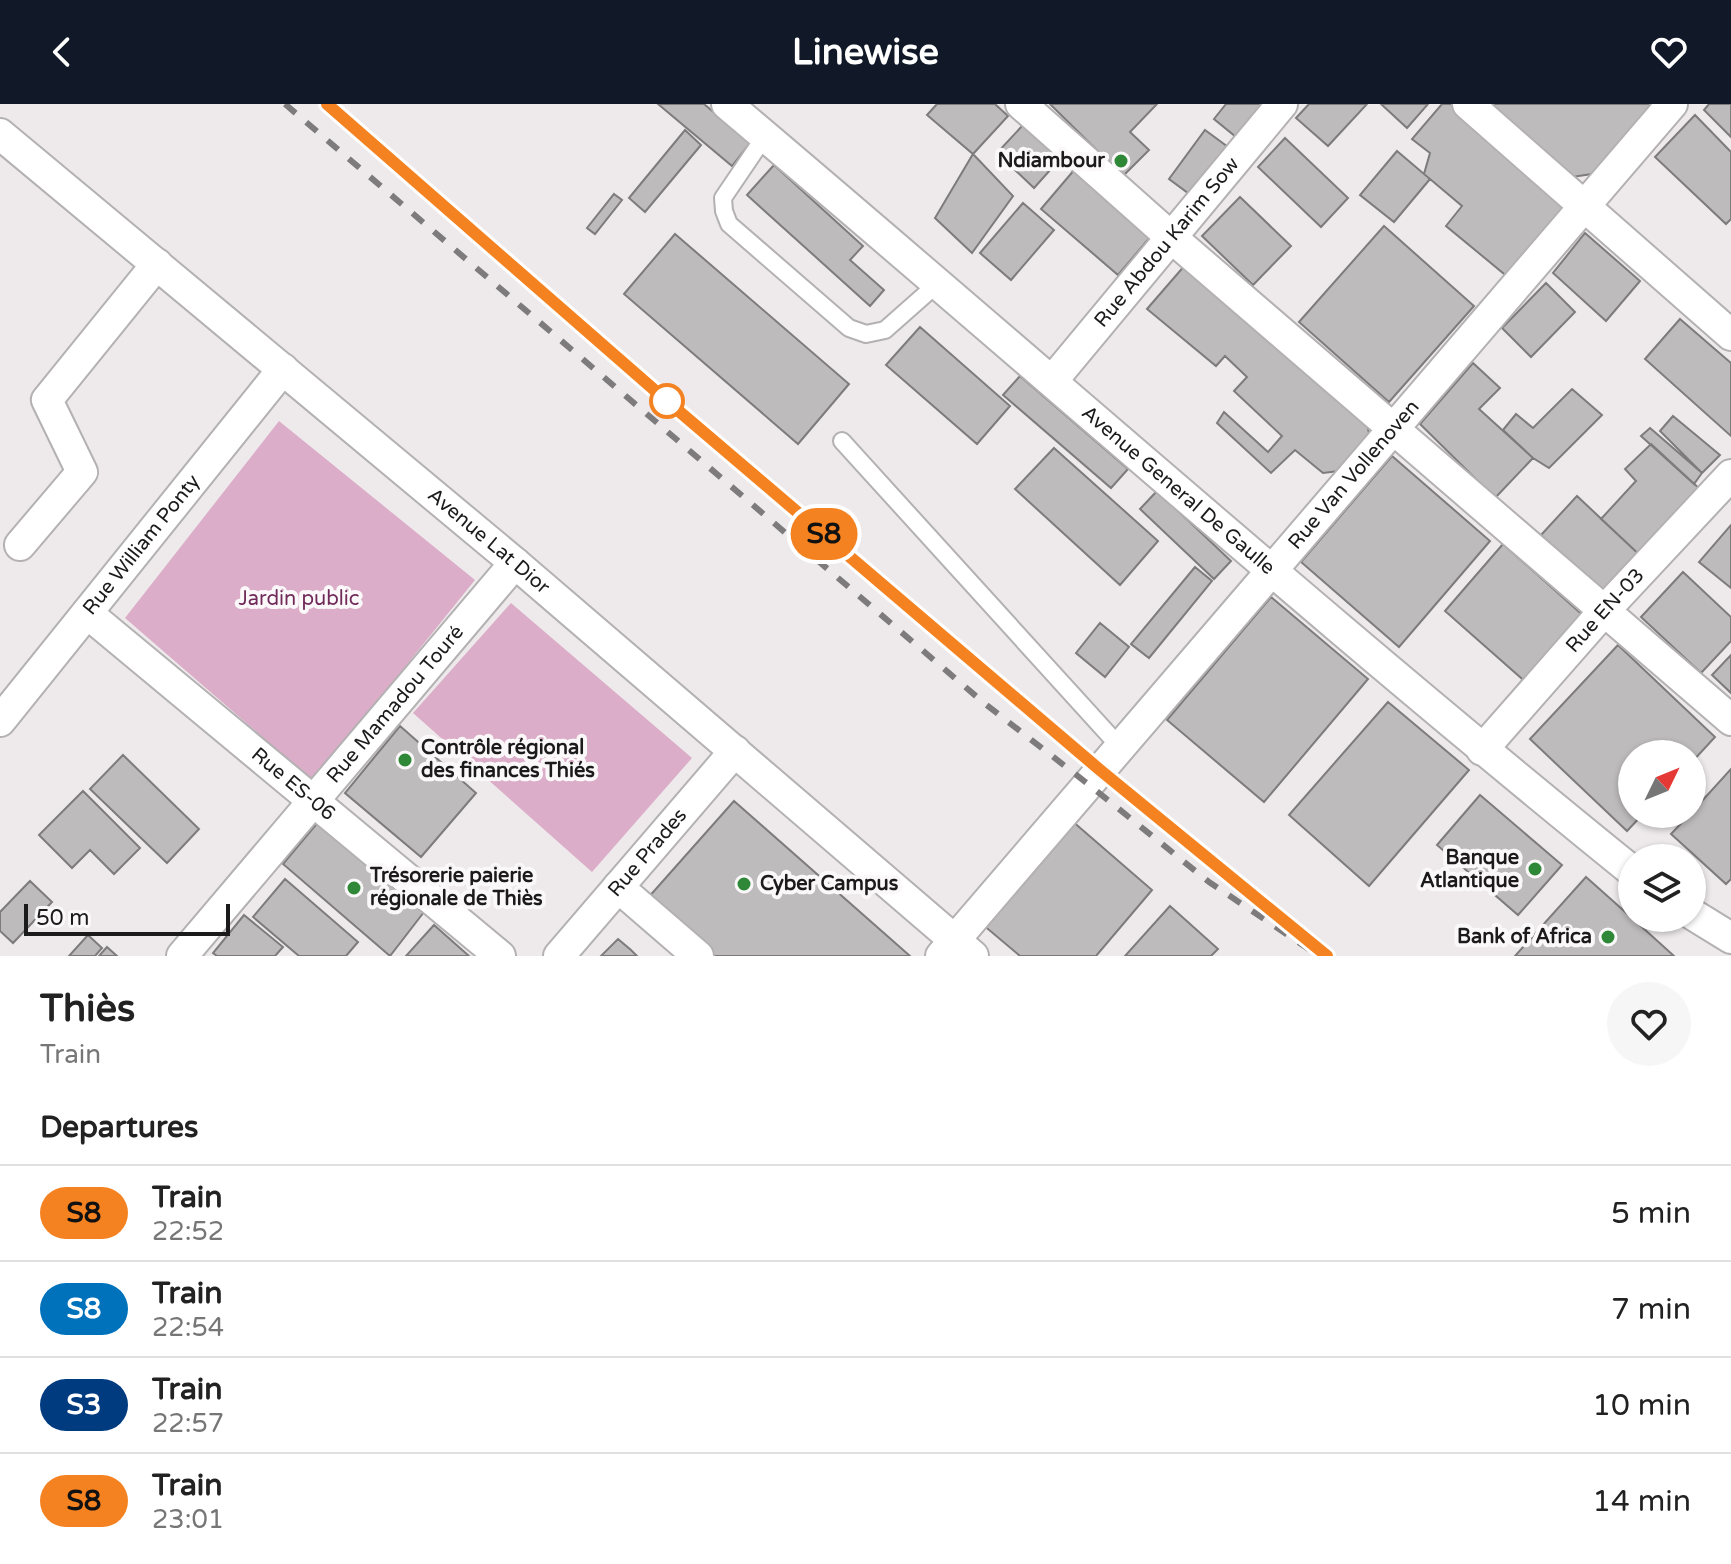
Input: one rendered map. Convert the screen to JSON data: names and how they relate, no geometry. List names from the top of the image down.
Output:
{
  "streets": {
    "street": [
      "Rue Abdou Karim Sow",
      "Rue Van Vollenoven",
      "Avenue General De Gaulle",
      "Avenue Lat Dior",
      "Rue William Ponty",
      "Rue EN-03",
      "Rue Mamadou Touré",
      "Rue ES-06",
      "Rue Prades"
    ]
  },
  "crossings": [
    ["Rue Abdou Karim Sow", "Avenue General De Gaulle"],
    ["Rue Van Vollenoven", "Avenue General De Gaulle"],
    ["Rue Van Vollenoven", "Avenue Lat Dior"],
    ["Avenue General De Gaulle", "Rue EN-03"],
    ["Avenue Lat Dior", "Rue William Ponty"],
    ["Avenue Lat Dior", "Rue Mamadou Touré"],
    ["Avenue Lat Dior", "Rue Prades"],
    ["Rue William Ponty", "Rue ES-06"],
    ["Rue Mamadou Touré", "Rue ES-06"]
  ],
  "parks": ["Jardin public"],
  "places": [
    "Ndiambour",
    "Contrôle régional des finances Thiés",
    "Banque Atlantique",
    "Cyber Campus",
    "Trésorerie paierie régionale de Thiès",
    "Bank of Africa"
  ],
  "scale_bar": "50 m",
  "north": "top right",
  "page": {
    "header": "Linewise",
    "on_map": "S8",
    "scale": "50 m",
    "heading": [
      ["Thiès", "Train"],
      "Departures"
    ],
    "list": [
      {
        "mark": "S8",
        "name": "Train",
        "note": "22:52",
        "value": "5 min"
      },
      {
        "mark": "S8",
        "name": "Train",
        "note": "22:54",
        "value": "7 min"
      },
      {
        "mark": "S3",
        "name": "Train",
        "note": "22:57",
        "value": "10 min"
      },
      {
        "mark": "S8",
        "name": "Train",
        "note": "23:01",
        "value": "14 min"
      }
    ]
  }
}
